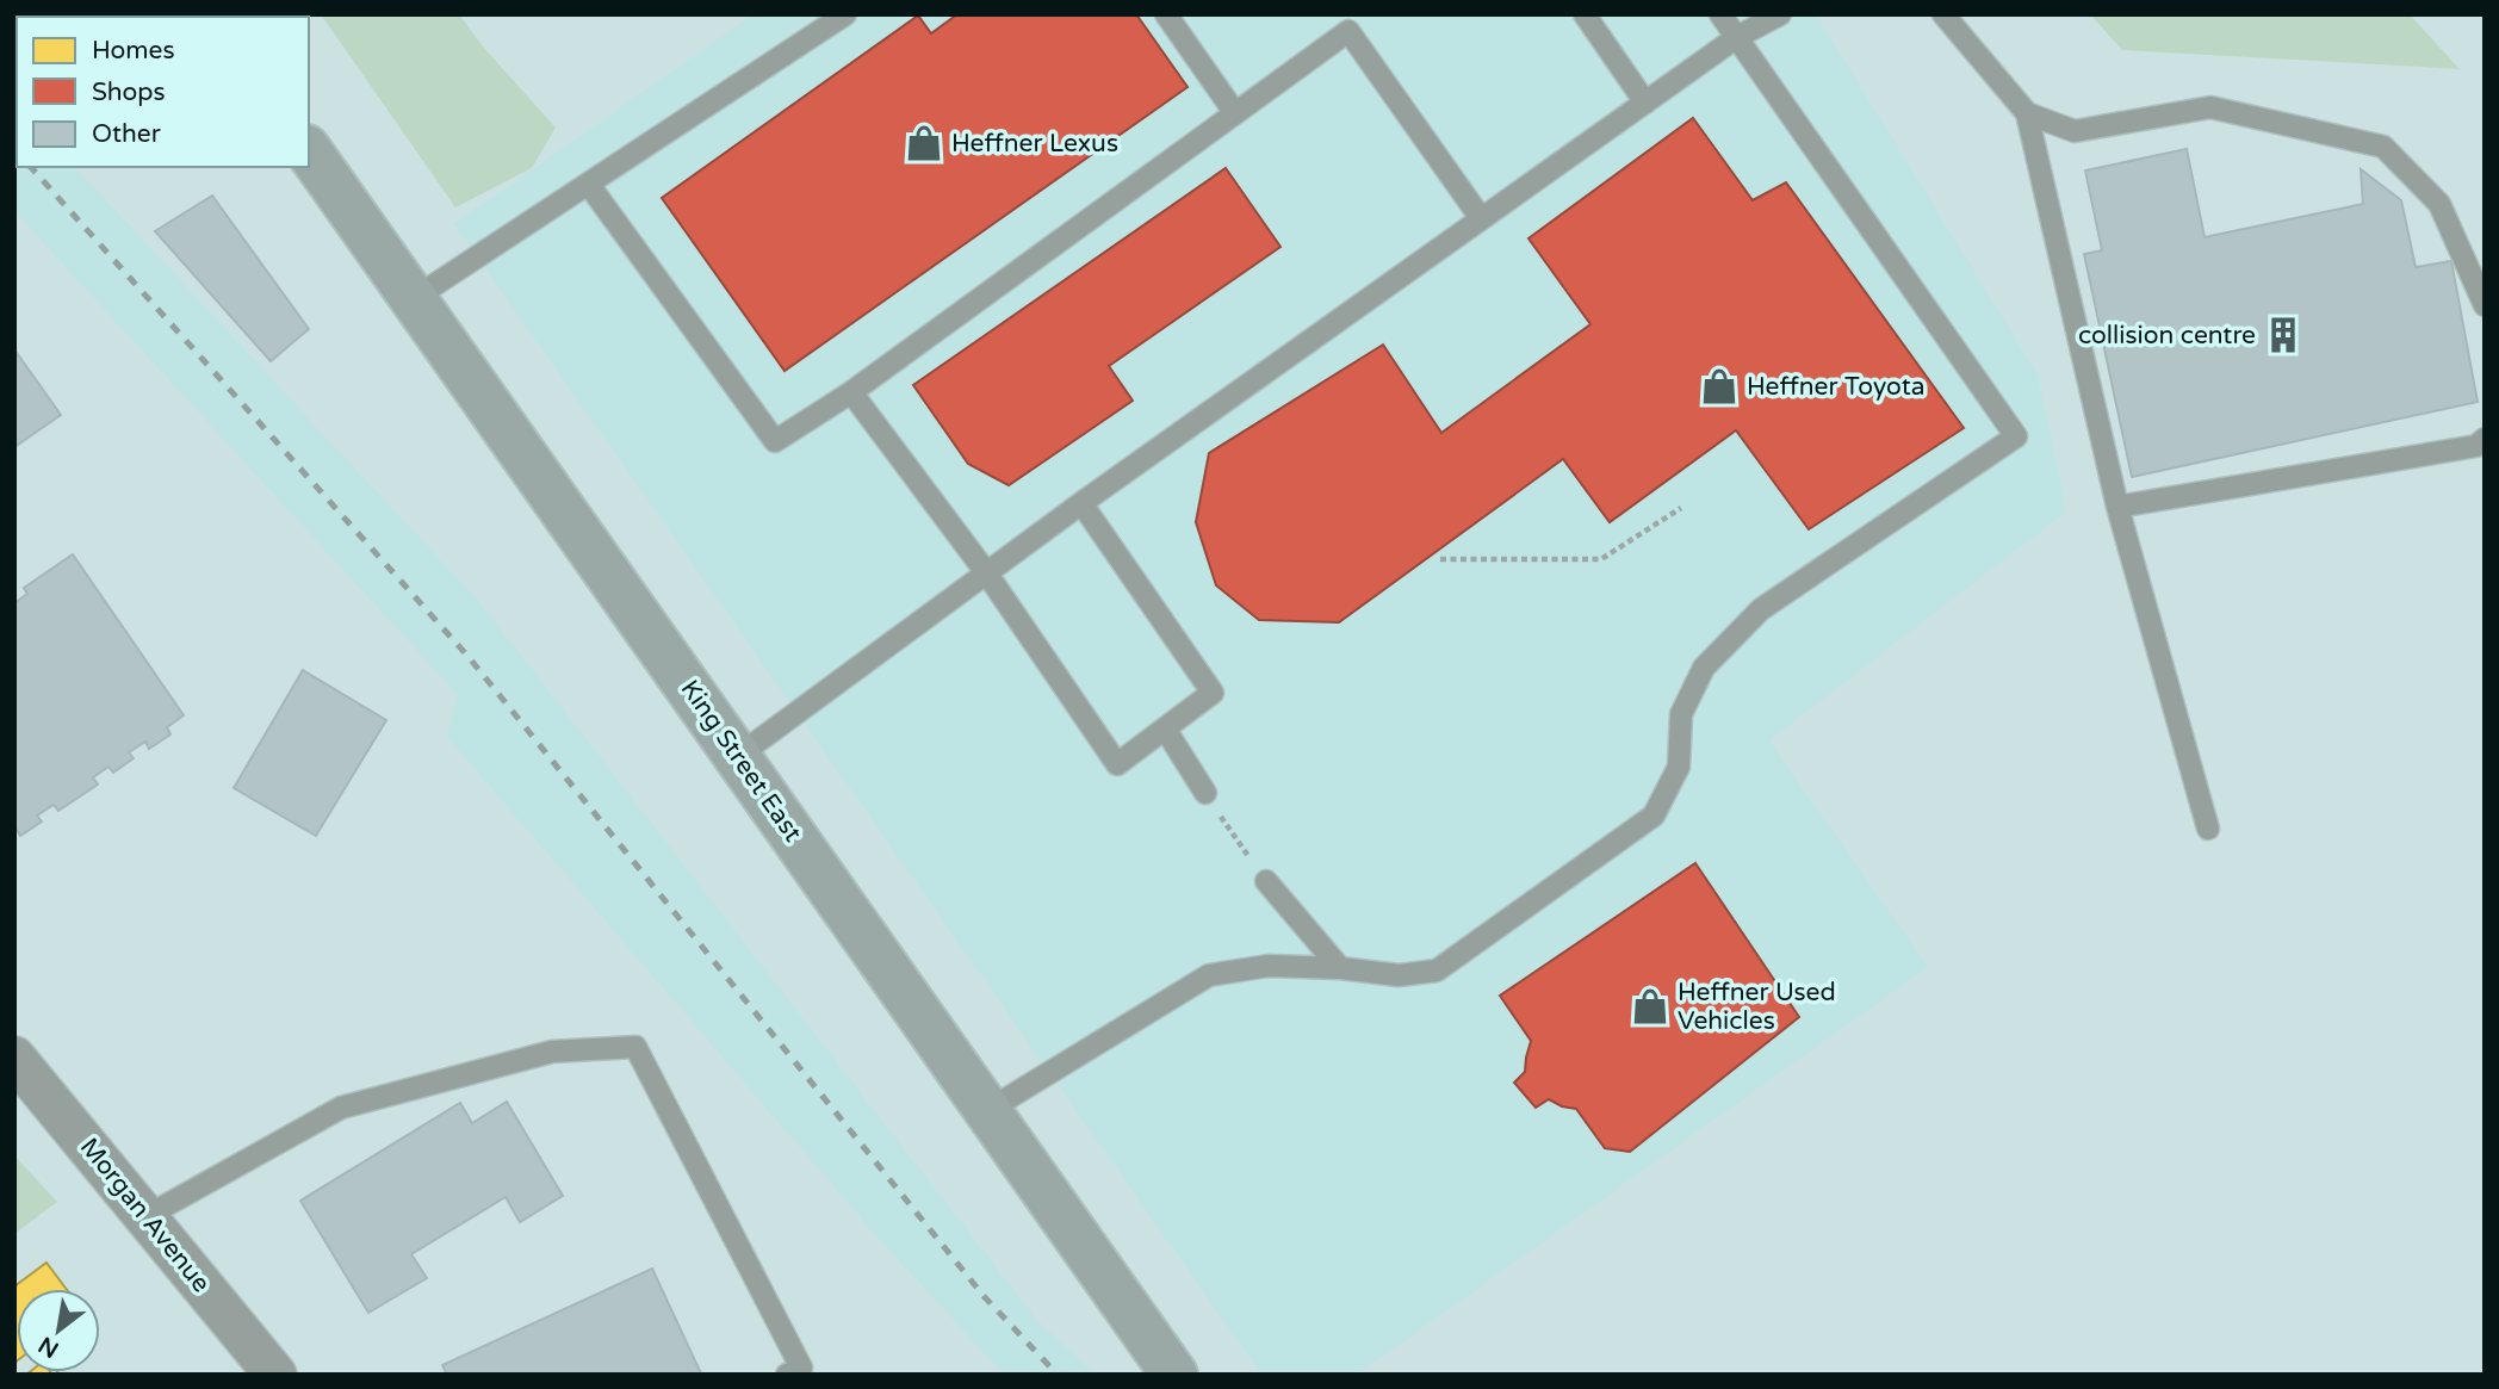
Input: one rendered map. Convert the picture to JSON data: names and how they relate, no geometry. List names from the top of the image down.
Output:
{
  "streets": {
    "main road": ["King Street East"],
    "street": ["Morgan Avenue"]
  },
  "places": {
    "shop": ["Heffner Lexus", "Heffner Toyota", "Heffner Used Vehicles"],
    "building": ["collision centre"]
  },
  "legend": ["Homes", "Shops", "Other"],
  "north": "bottom left"
}
